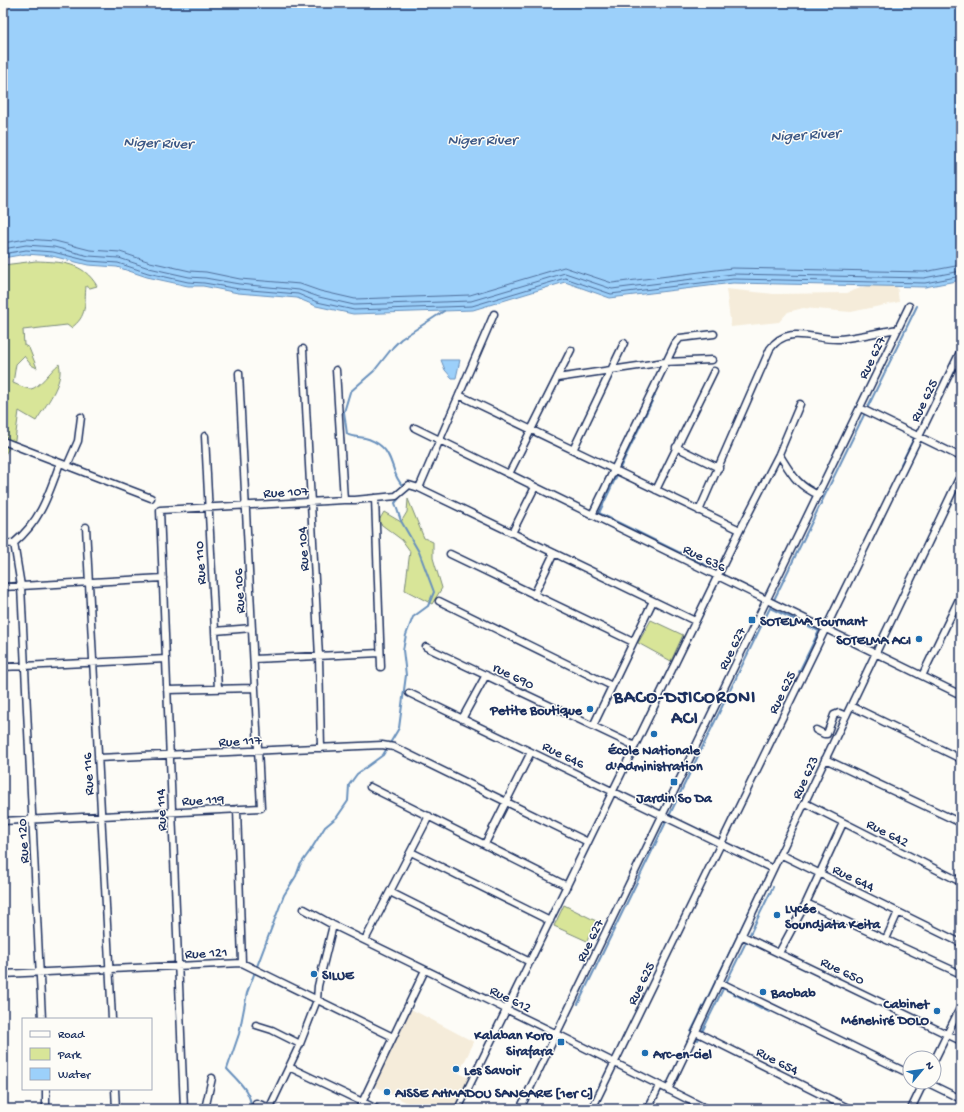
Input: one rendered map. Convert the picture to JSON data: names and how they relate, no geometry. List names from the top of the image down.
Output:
{
  "streets": {
    "street": [
      "Rue 627",
      "Rue 625",
      "Rue 107",
      "Rue 104",
      "Rue 636",
      "Rue 110",
      "Rue 106",
      "rue 690",
      "Rue 117",
      "Rue 646",
      "Rue 116",
      "Rue 623",
      "Rue 119",
      "Rue 114",
      "Rue 642",
      "Rue 120",
      "Rue 644",
      "Rue 121",
      "Rue 650",
      "Rue 612",
      "Rue 654"
    ]
  },
  "crossings": [
    ["Rue 627", "Rue 636"],
    ["Rue 627", "Rue 646"],
    ["Rue 627", "Rue 612"],
    ["Rue 625", "Rue 636"],
    ["Rue 625", "Rue 646"],
    ["Rue 625", "Rue 612"],
    ["Rue 107", "Rue 104"],
    ["Rue 107", "Rue 110"],
    ["Rue 107", "Rue 106"],
    ["Rue 107", "Rue 114"],
    ["Rue 104", "Rue 117"],
    ["Rue 636", "Rue 623"],
    ["Rue 106", "Rue 117"],
    ["Rue 106", "Rue 119"],
    ["Rue 117", "Rue 116"],
    ["Rue 117", "Rue 114"],
    ["Rue 646", "Rue 623"],
    ["Rue 116", "Rue 119"],
    ["Rue 116", "Rue 121"],
    ["Rue 623", "Rue 642"],
    ["Rue 623", "Rue 644"],
    ["Rue 623", "Rue 650"],
    ["Rue 623", "Rue 612"],
    ["Rue 623", "Rue 654"],
    ["Rue 119", "Rue 114"],
    ["Rue 119", "Rue 120"],
    ["Rue 114", "Rue 121"],
    ["Rue 120", "Rue 121"]
  ],
  "districts": ["BACO-DJICORONI ACI"],
  "water": ["Niger River"],
  "places": {
    "transit": ["SOTELMA Tournant", "Jardin So Da", "Kalaban Koro Sirafara"],
    "other": [
      "SOTELMA ACI",
      "Petite Boutique",
      "École Nationale d'Administration",
      "Lycée Soundjata Keita",
      "SILUE",
      "Baobab",
      "Cabinet Ménehiré DOLO",
      "Arc-en-ciel",
      "Les Savoir",
      "AISSE AHMADOU SANGARE [1er C]"
    ]
  },
  "legend": ["Road", "Park", "Water"],
  "north": "top right"
}
